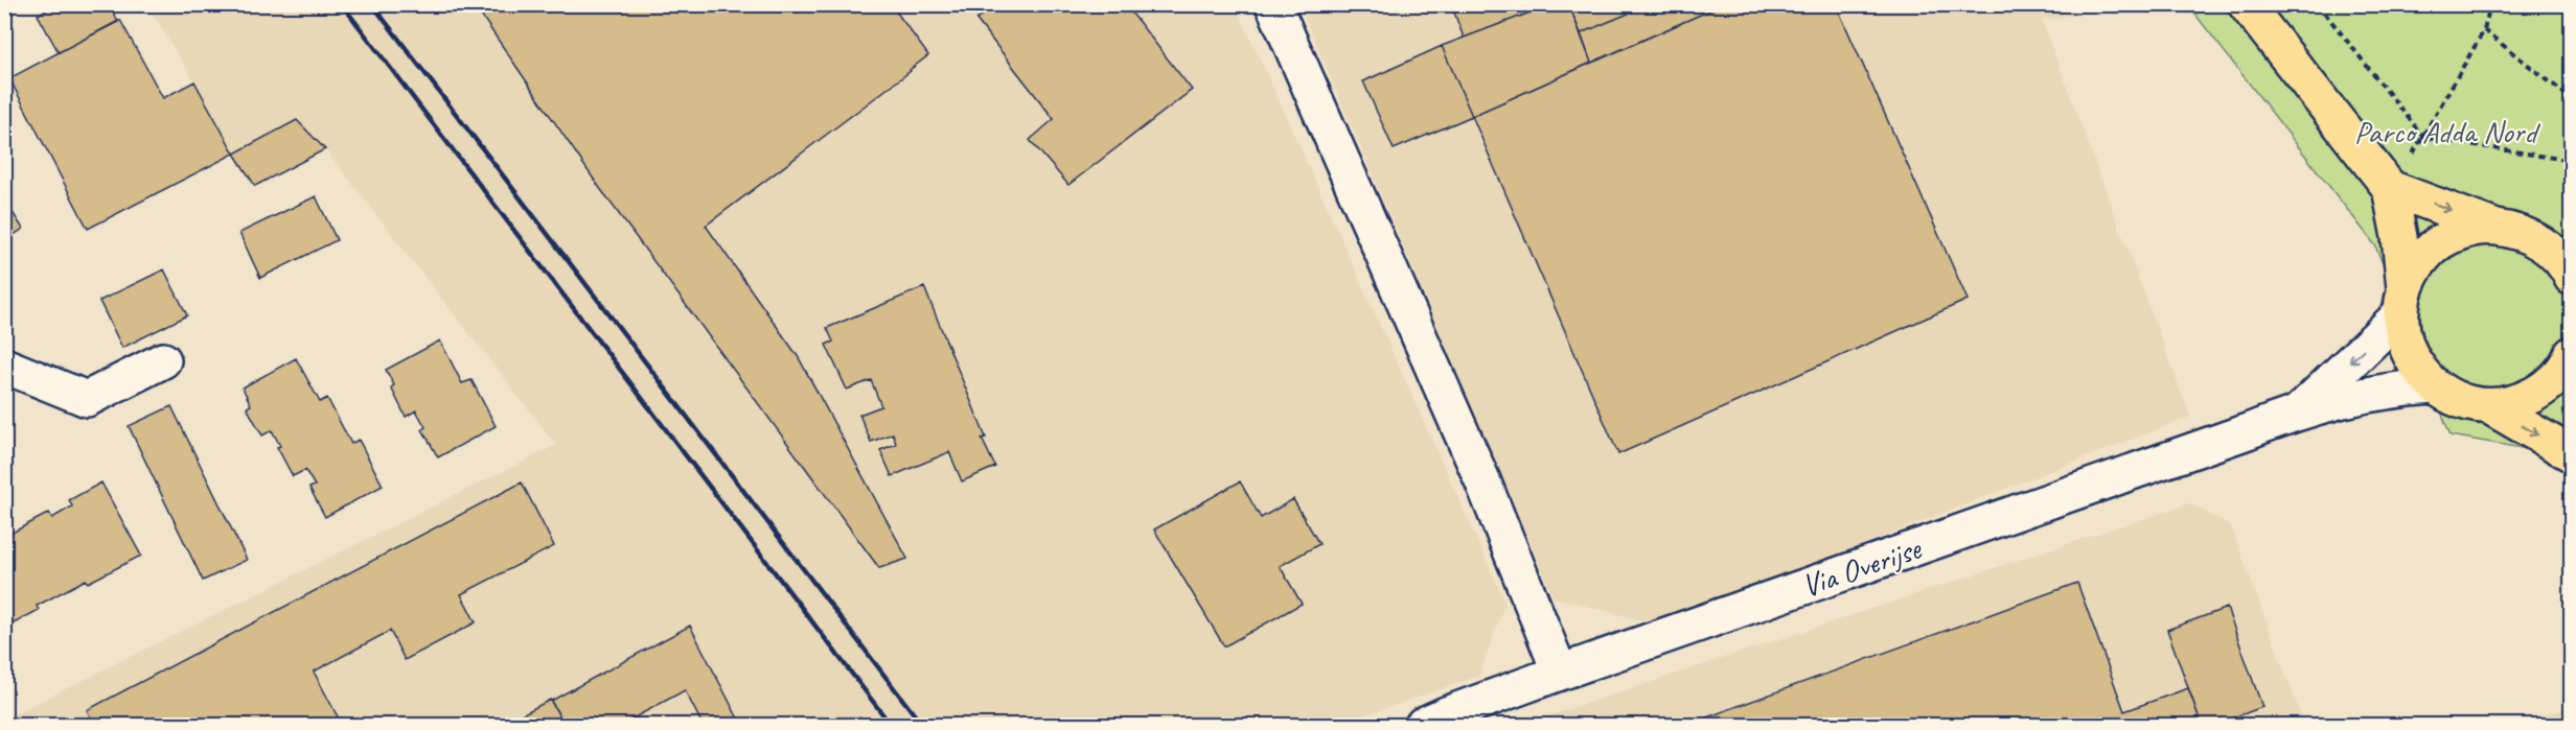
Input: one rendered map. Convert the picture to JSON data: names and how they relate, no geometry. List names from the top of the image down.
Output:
{
  "streets": {
    "street": ["Via Overijse"]
  },
  "parks": ["Parco Adda Nord"]
}
